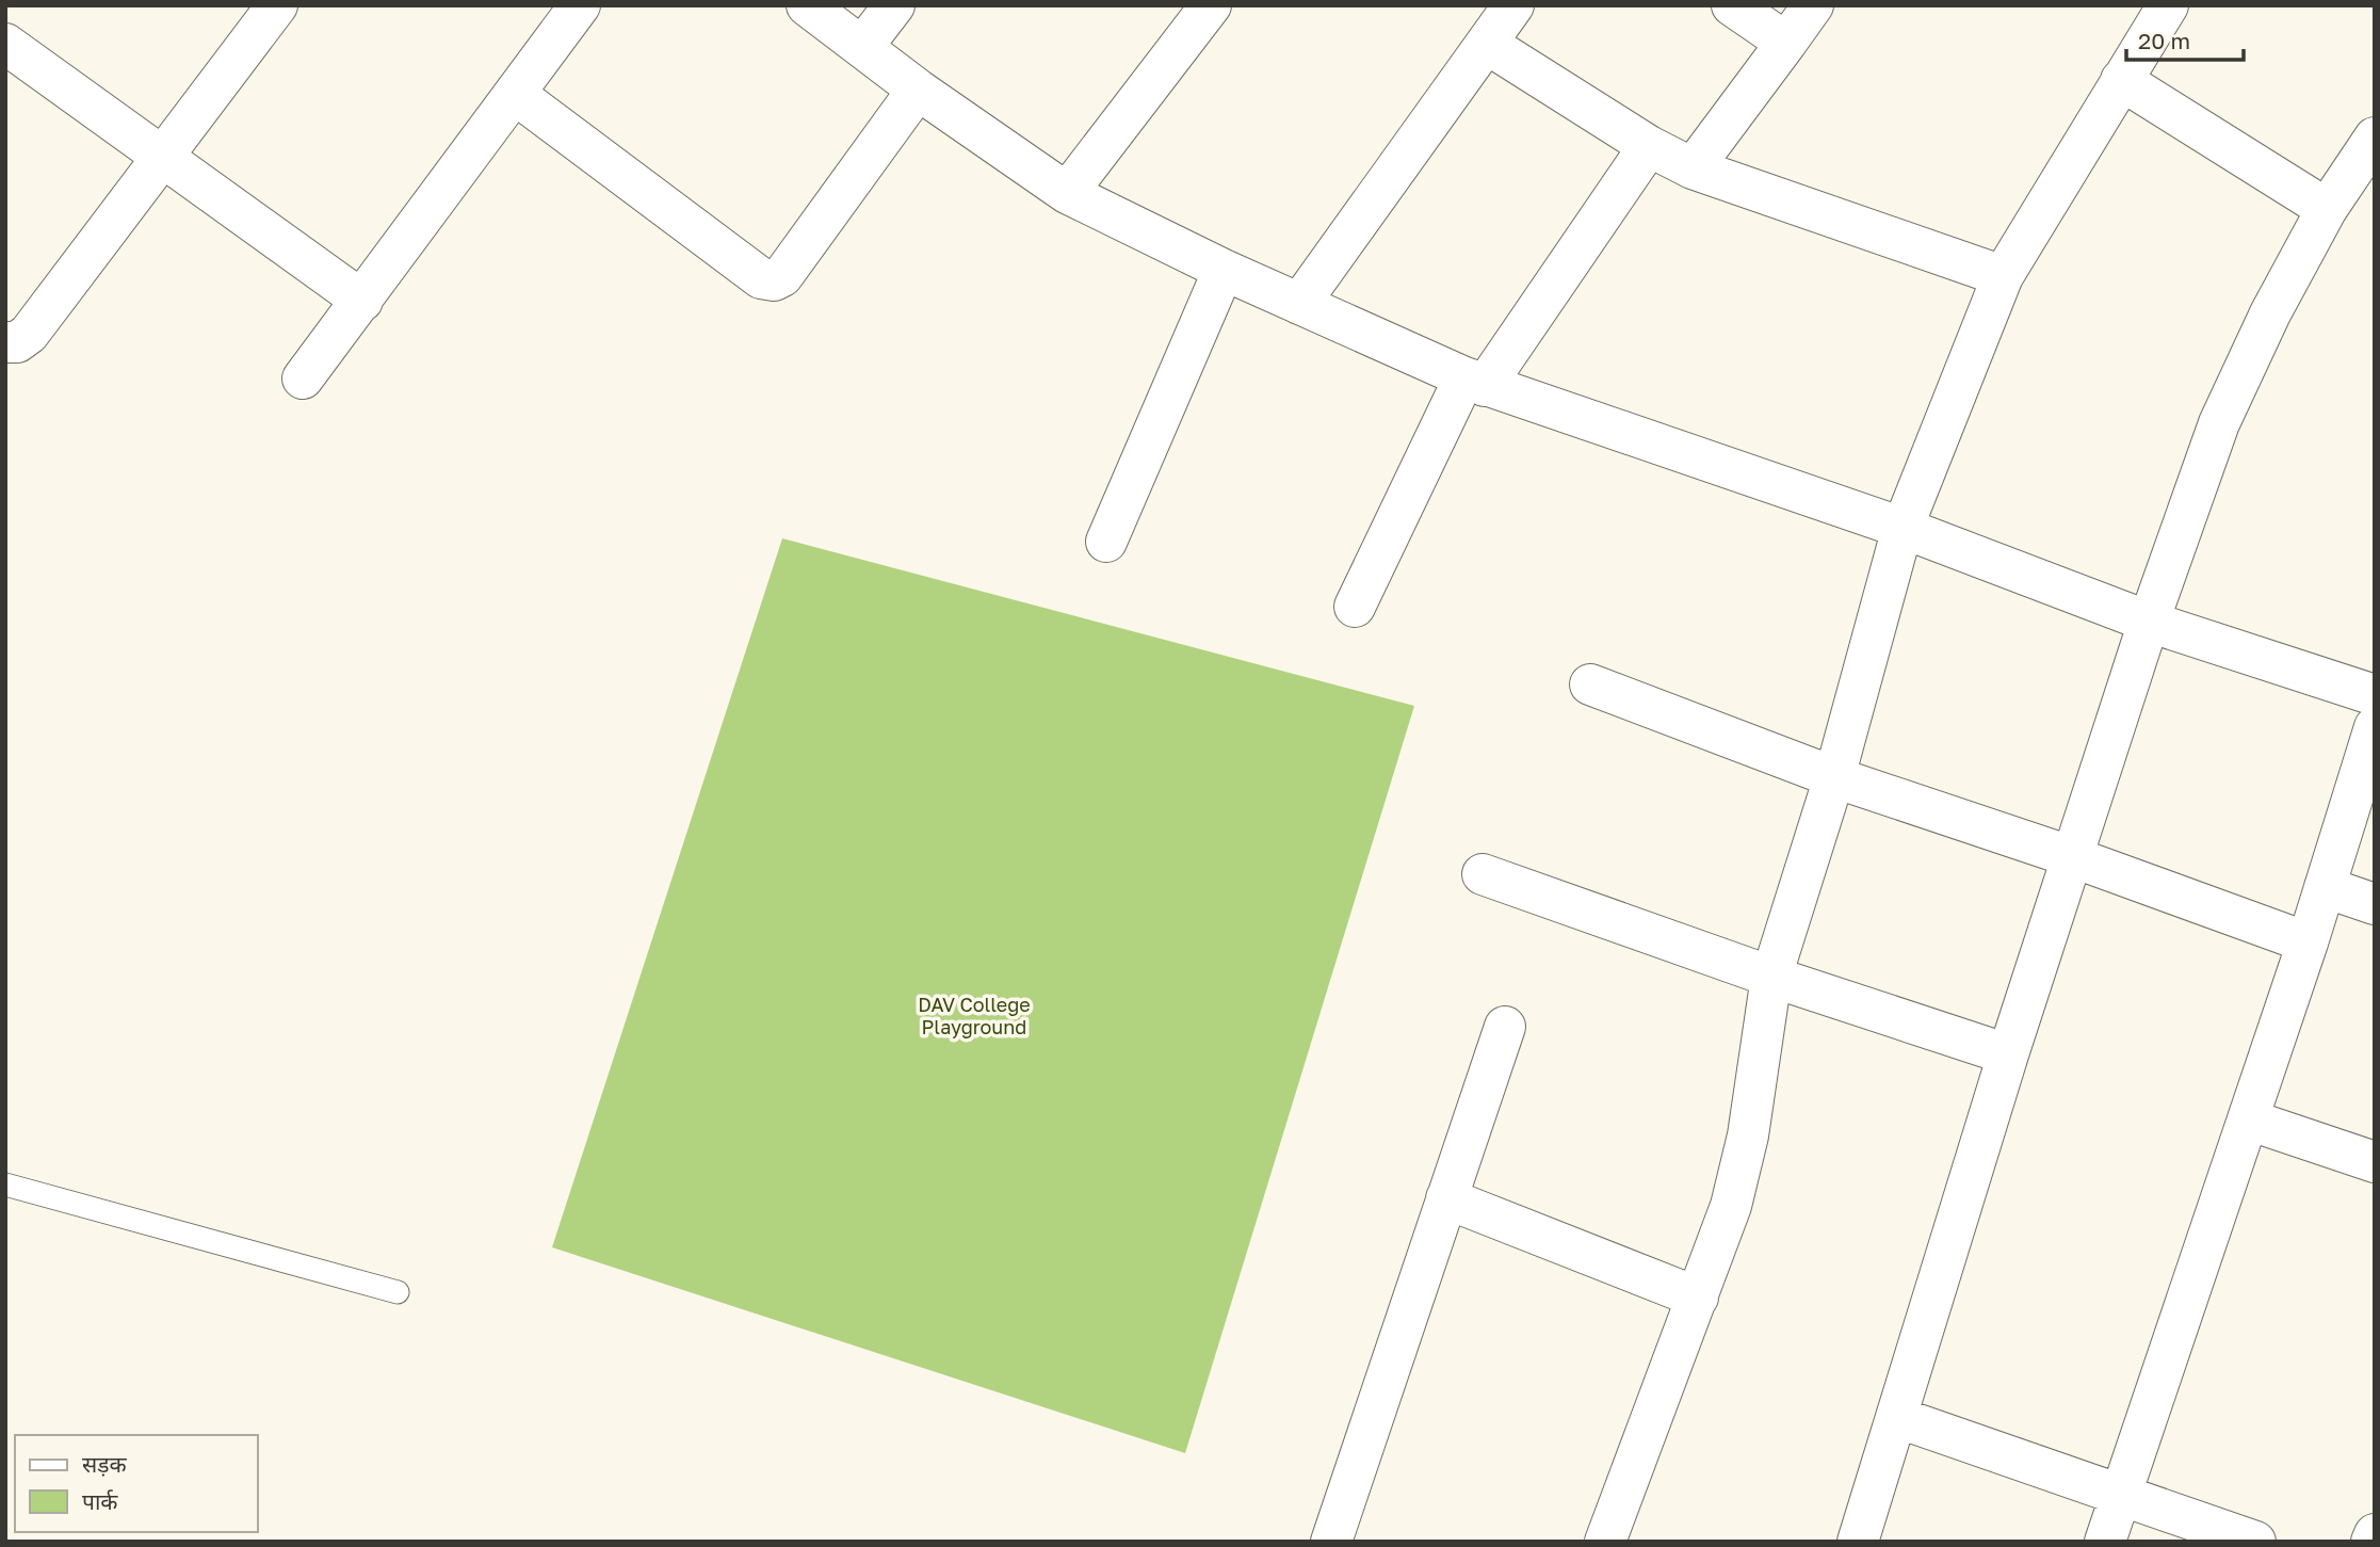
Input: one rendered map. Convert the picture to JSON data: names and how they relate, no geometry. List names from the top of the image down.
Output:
{
  "parks": ["DAV College Playground"],
  "legend": ["सड़क", "पार्क"],
  "scale_bar": "20 m"
}
